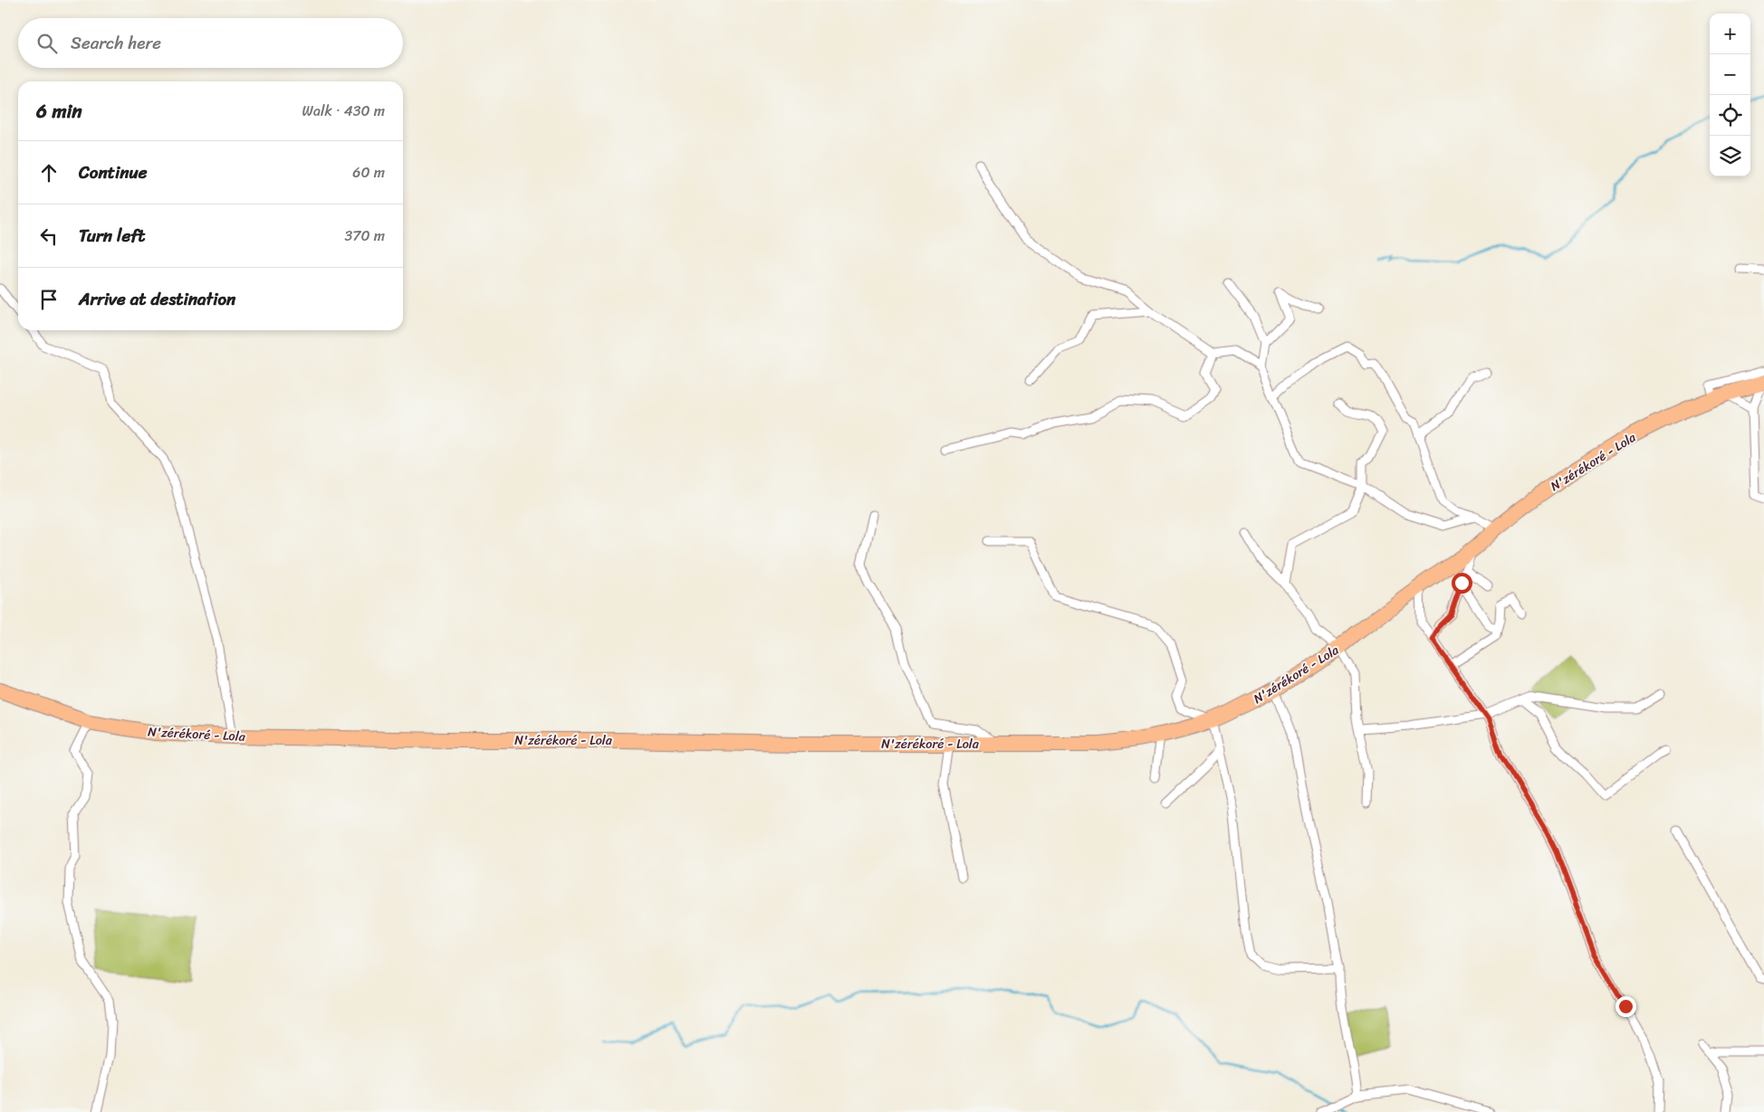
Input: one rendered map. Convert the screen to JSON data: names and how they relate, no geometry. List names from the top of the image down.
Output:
{
  "streets": {
    "highway": ["N'zérékoré - Lola"]
  },
  "page": {
    "map_buttons": ["+", "−"],
    "search": "Search here",
    "heading": ["6 min", "Walk · 430 m"],
    "list": [
      ["Continue", "60 m"],
      ["Turn left", "370 m"],
      "Arrive at destination"
    ]
  }
}
